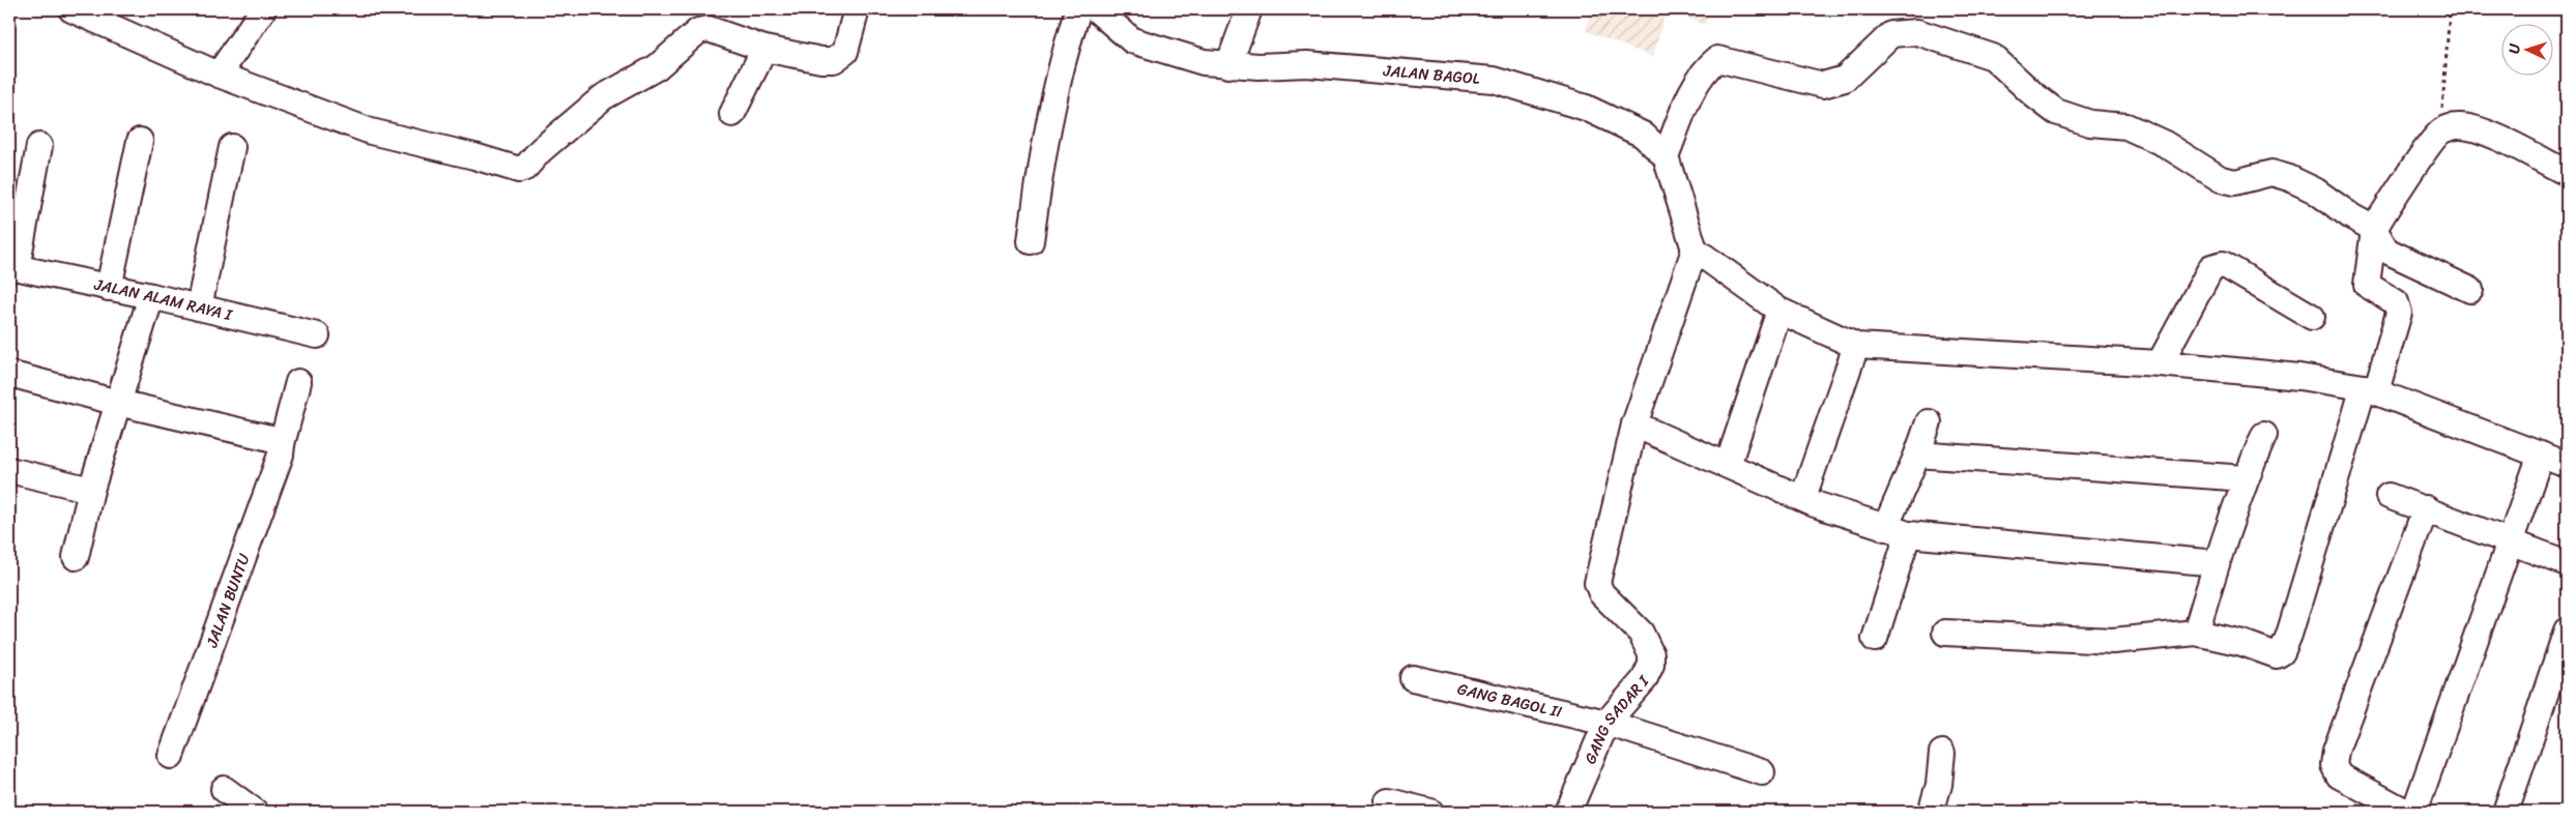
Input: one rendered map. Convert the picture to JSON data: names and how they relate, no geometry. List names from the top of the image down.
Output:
{
  "streets": {
    "street": [
      "JALAN BAGOL",
      "JALAN ALAM RAYA I",
      "JALAN BUNTU",
      "GANG BAGOL II",
      "GANG SADAR I"
    ]
  },
  "crossings": [
    ["GANG BAGOL II", "GANG SADAR I"]
  ],
  "north": "left"
}
